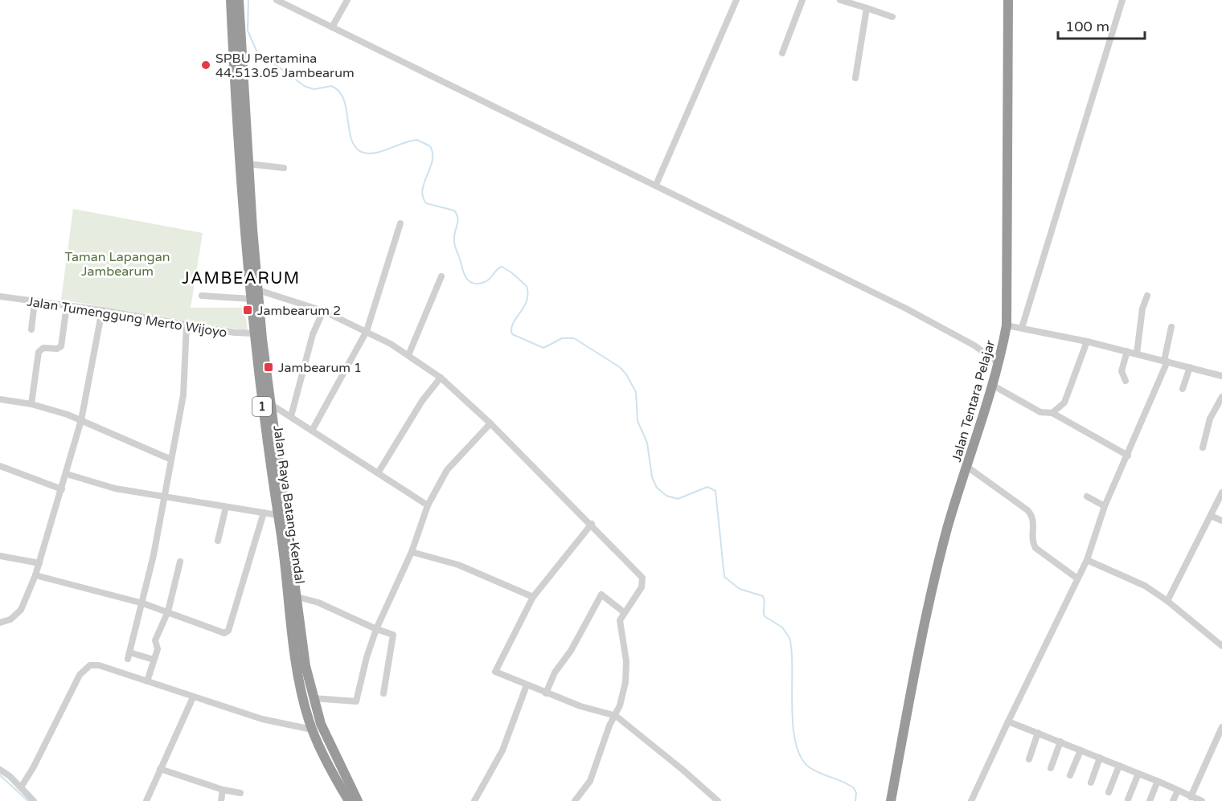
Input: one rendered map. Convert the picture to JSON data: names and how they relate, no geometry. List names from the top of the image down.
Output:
{
  "streets": {
    "highway": ["Jalan Tentara Pelajar", "1", "Jalan Raya Batang-Kendal"],
    "street": ["Jalan Tumenggung Merto Wijoyo"]
  },
  "crossings": [
    ["Jalan Tumenggung Merto Wijoyo", "Jalan Raya Batang-Kendal"]
  ],
  "districts": ["JAMBEARUM"],
  "parks": ["Taman Lapangan Jambearum"],
  "places": {
    "other": ["SPBU Pertamina 44.513.05 Jambearum"],
    "transit": ["Jambearum 2", "Jambearum 1"]
  },
  "scale_bar": "100 m"
}
